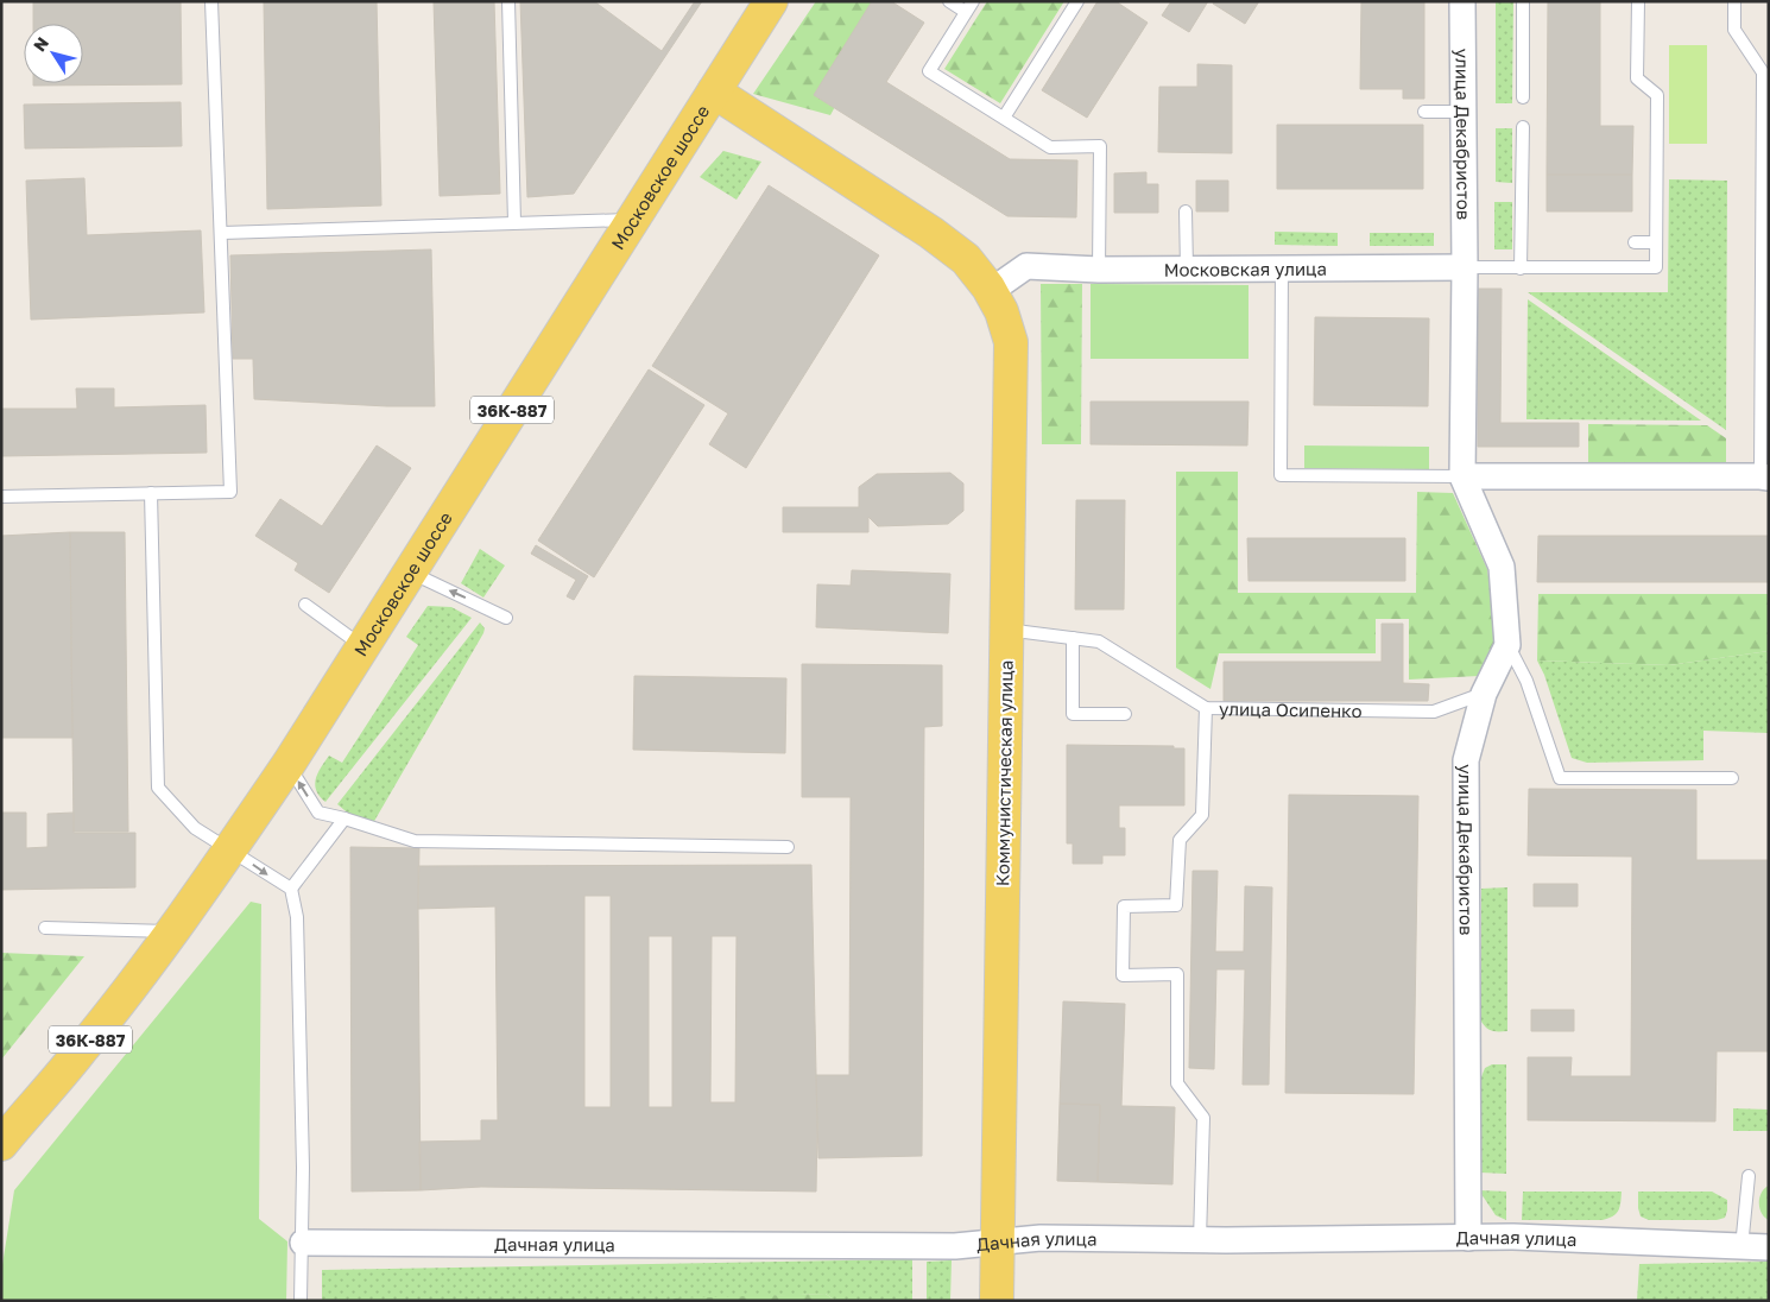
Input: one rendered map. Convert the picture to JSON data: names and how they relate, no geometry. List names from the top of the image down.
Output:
{
  "streets": {
    "main road": ["Московское шоссе", "36К-887", "Коммунистическая улица"],
    "street": ["улица Декабристов", "Московская улица", "Дачная улица"],
    "lane": ["улица Осипенко"]
  },
  "crossings": [
    ["улица Декабристов", "Московская улица"],
    ["улица Декабристов", "улица Осипенко"],
    ["улица Декабристов", "Дачная улица"],
    ["Московское шоссе", "Коммунистическая улица"],
    ["Московская улица", "Коммунистическая улица"],
    ["улица Осипенко", "Коммунистическая улица"],
    ["Коммунистическая улица", "Дачная улица"]
  ],
  "north": "top left"
}
